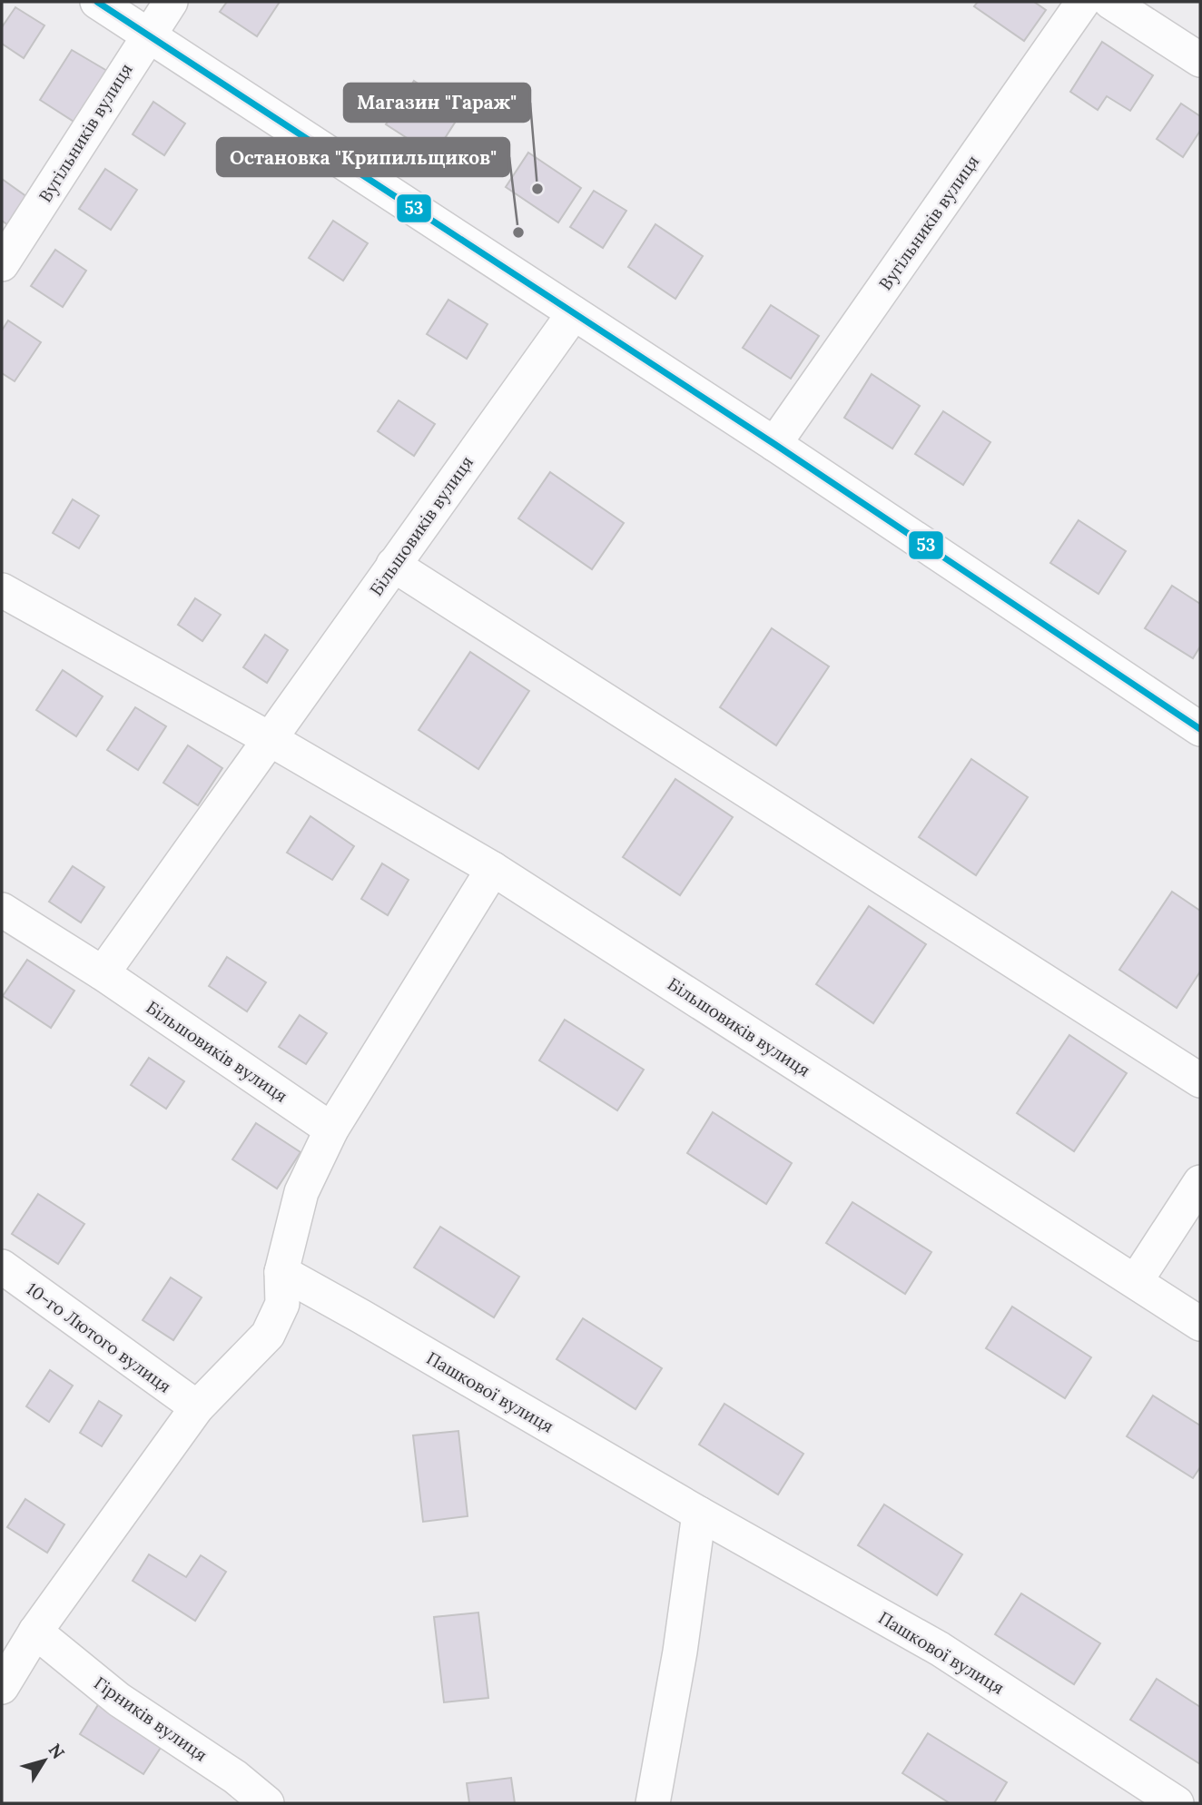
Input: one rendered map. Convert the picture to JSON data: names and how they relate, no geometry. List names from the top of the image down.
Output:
{
  "streets": {
    "street": [
      "Вугільників вулиця",
      "Більшовиків вулиця",
      "10-го Лютого вулиця",
      "Пашкової вулиця",
      "Гірників вулиця"
    ]
  },
  "places": ["Магазин \"Гараж\"", "Остановка \"Крипильщиков\""],
  "lines": ["transit line 53"],
  "north": "top right"
}
